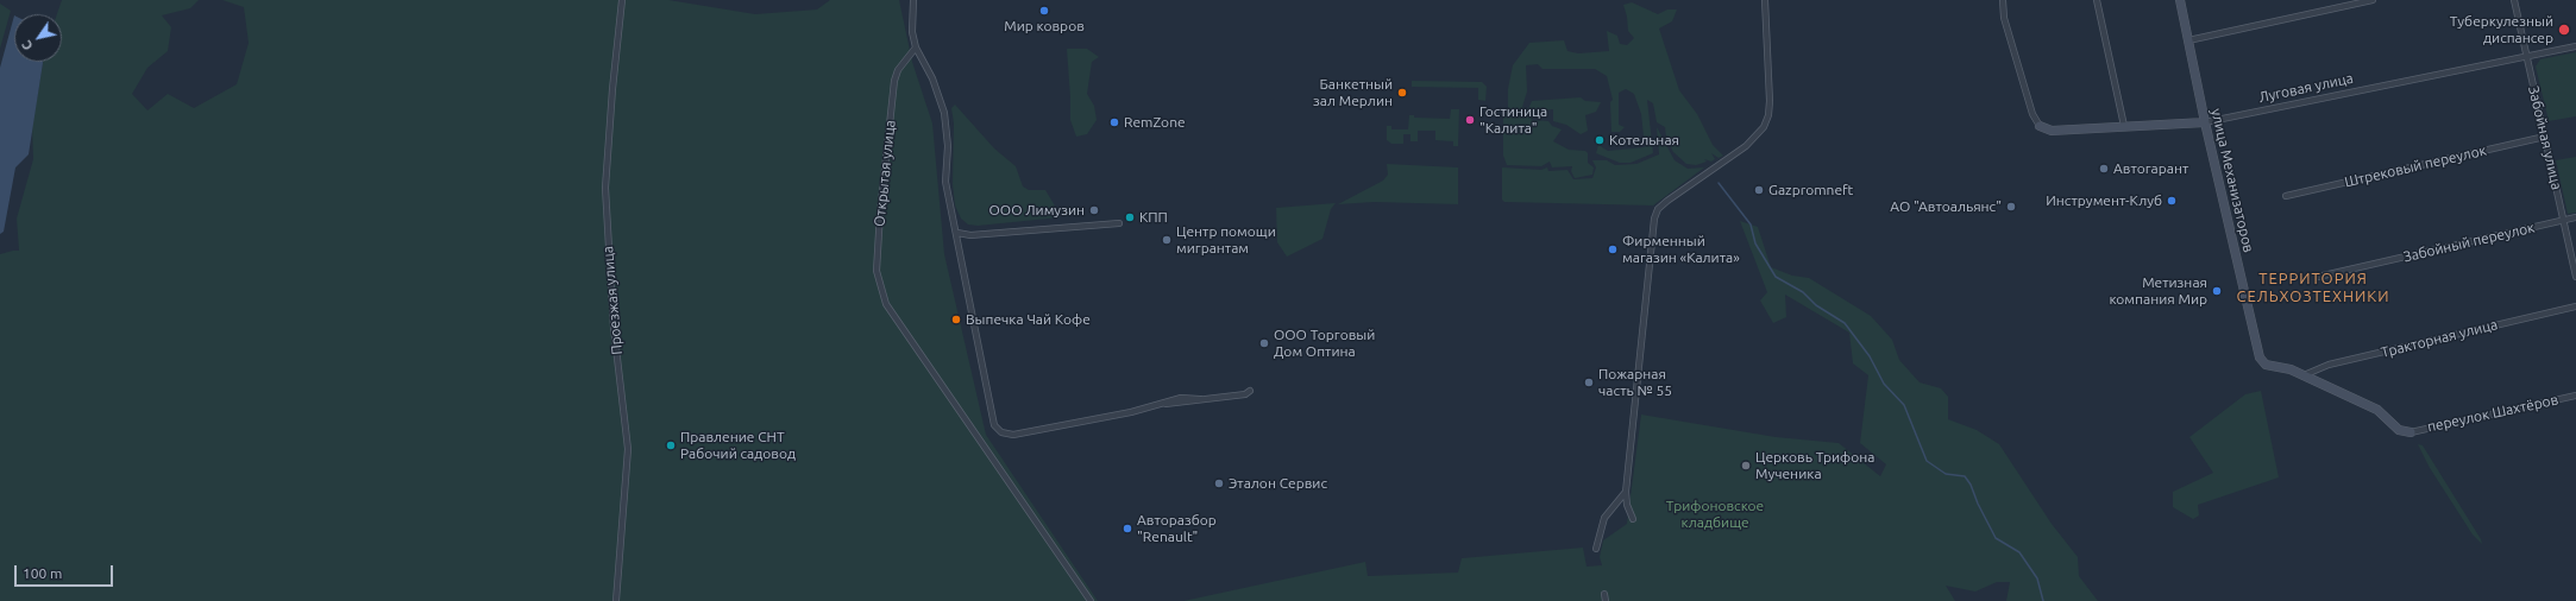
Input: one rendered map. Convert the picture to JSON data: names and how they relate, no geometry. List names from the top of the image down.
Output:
{
  "streets": {
    "street": [
      "Луговая улица",
      "Забойная улица",
      "Штрековый переулок",
      "Открытая улица",
      "улица Механизаторов",
      "Забойный переулок",
      "Проезжая улица",
      "Тракторная улица",
      "переулок Шахтёров"
    ]
  },
  "crossings": [
    ["Луговая улица", "Забойная улица"],
    ["Луговая улица", "улица Механизаторов"],
    ["Забойная улица", "Штрековый переулок"],
    ["Забойная улица", "Забойный переулок"],
    ["улица Механизаторов", "Тракторная улица"]
  ],
  "districts": ["ТЕРРИТОРИЯ СЕЛЬХОЗТЕХНИКИ"],
  "parks": ["Трифоновское кладбище"],
  "places": [
    "Мир ковров",
    "Туберкулезный диспансер",
    "Банкетный зал Мерлин",
    "Гостиница \"Калита\"",
    "RemZone",
    "Котельная",
    "Автогарант",
    "Gazpromneft",
    "Инструмент-Клуб",
    "АО \"Автоальянс\"",
    "ООО Лимузин",
    "КПП",
    "Центр помощи мигрантам",
    "Фирменный магазин «Калита»",
    "Метизная компания Мир",
    "Выпечка Чай Кофе",
    "ООО Торговый Дом Оптина",
    "Пожарная часть № 55",
    "Правление СНТ Рабочий садовод",
    "Церковь Трифона Мученика",
    "Эталон Сервис",
    "Авторазбор \"Renault\""
  ],
  "scale_bar": "100 m",
  "north": "bottom left"
}
